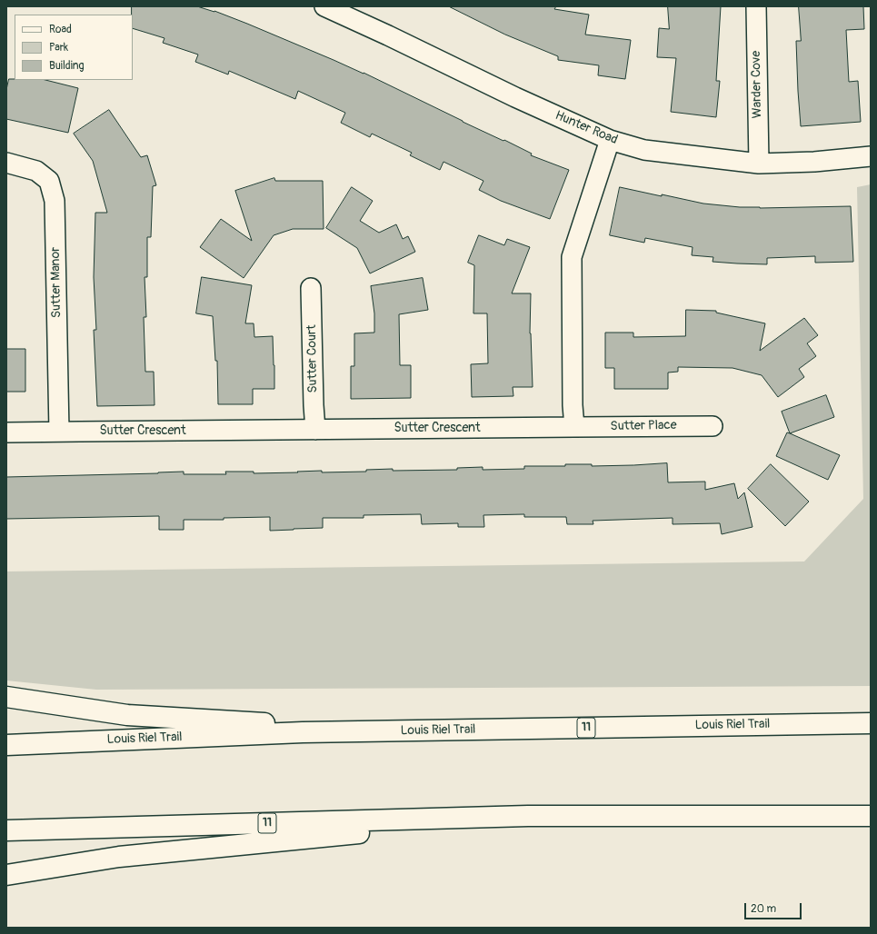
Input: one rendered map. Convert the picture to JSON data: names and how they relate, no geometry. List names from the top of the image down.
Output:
{
  "streets": {
    "highway": ["Louis Riel Trail", "11"],
    "street": [
      "Warder Cove",
      "Hunter Road",
      "Sutter Manor",
      "Sutter Court",
      "Sutter Place",
      "Sutter Crescent"
    ]
  },
  "crossings": [
    ["Warder Cove", "Hunter Road"],
    ["Sutter Manor", "Sutter Crescent"],
    ["Sutter Court", "Sutter Crescent"],
    ["Sutter Place", "Sutter Crescent"]
  ],
  "legend": ["Road", "Park", "Building"],
  "scale_bar": "20 m"
}
